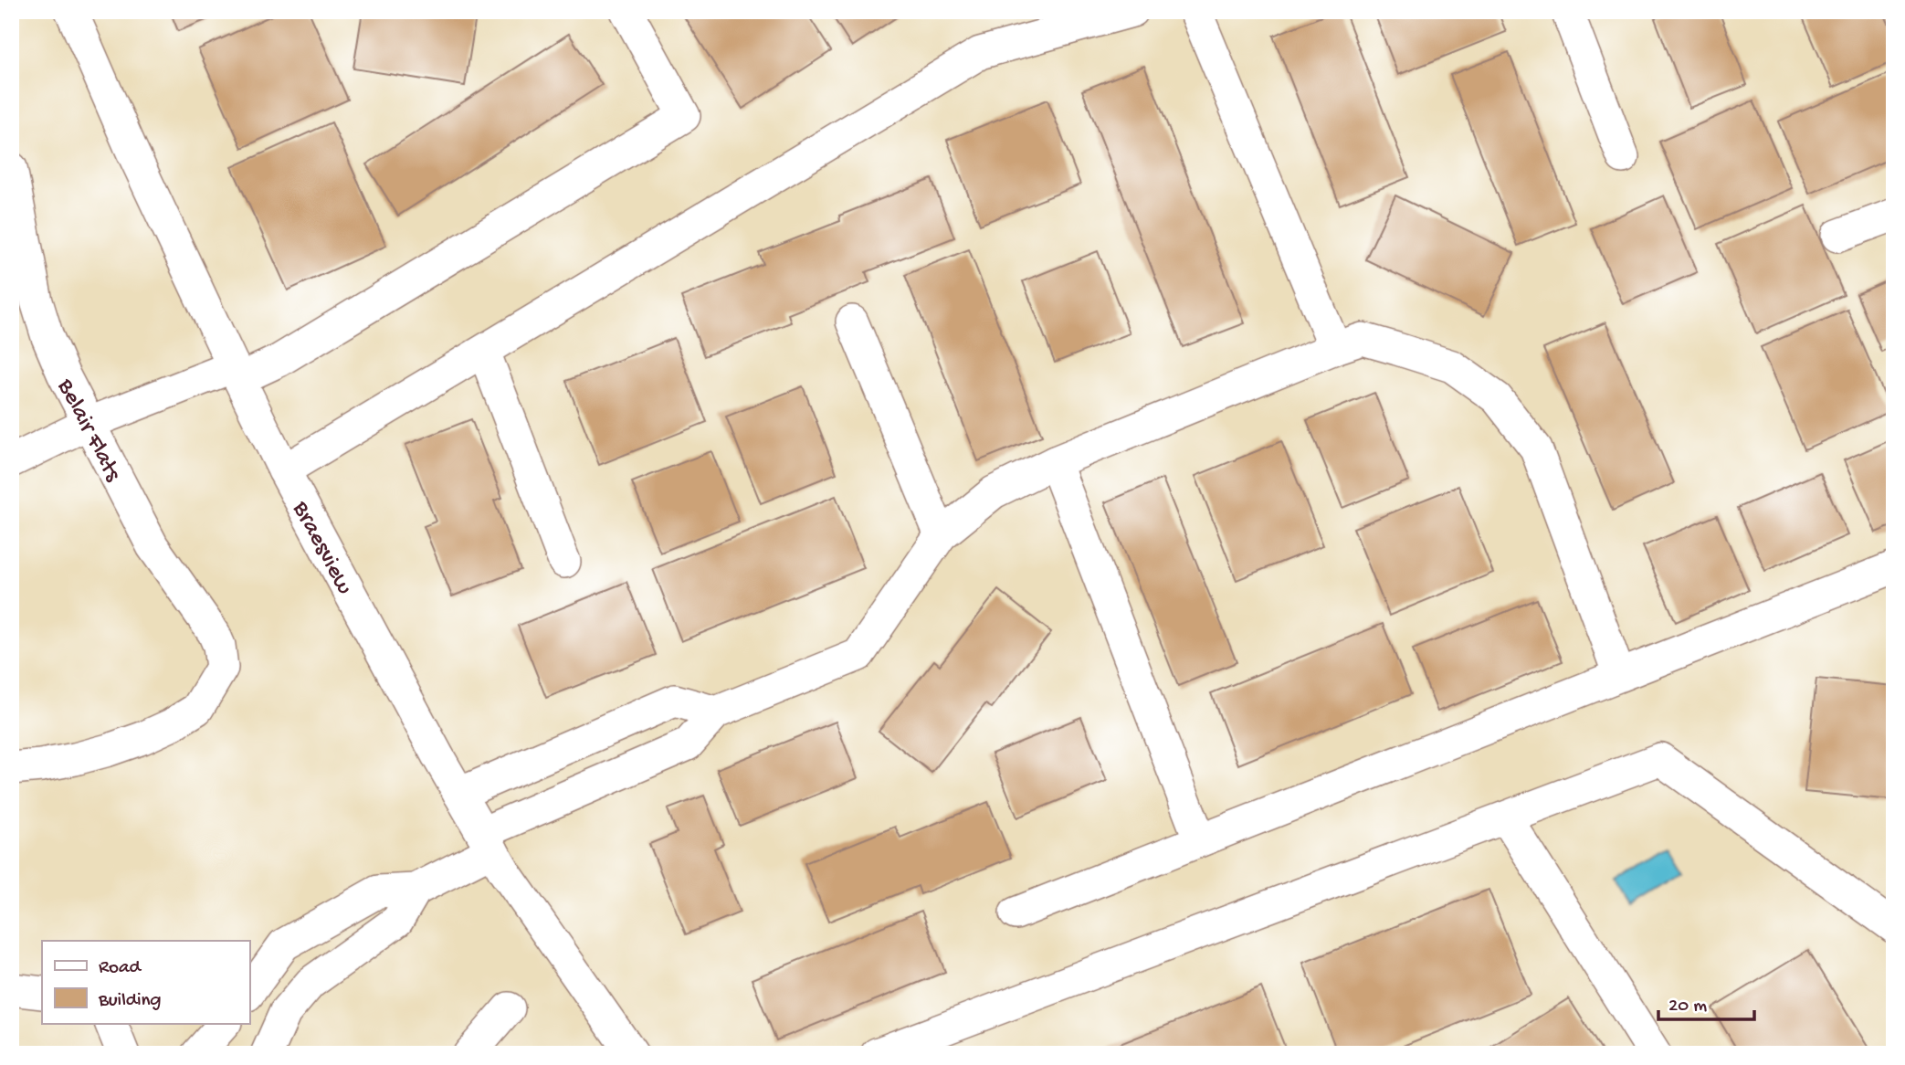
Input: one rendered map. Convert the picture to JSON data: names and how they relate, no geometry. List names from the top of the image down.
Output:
{
  "streets": {
    "street": ["Belair Flats", "Braesview"]
  },
  "legend": ["Road", "Building"],
  "scale_bar": "20 m"
}
